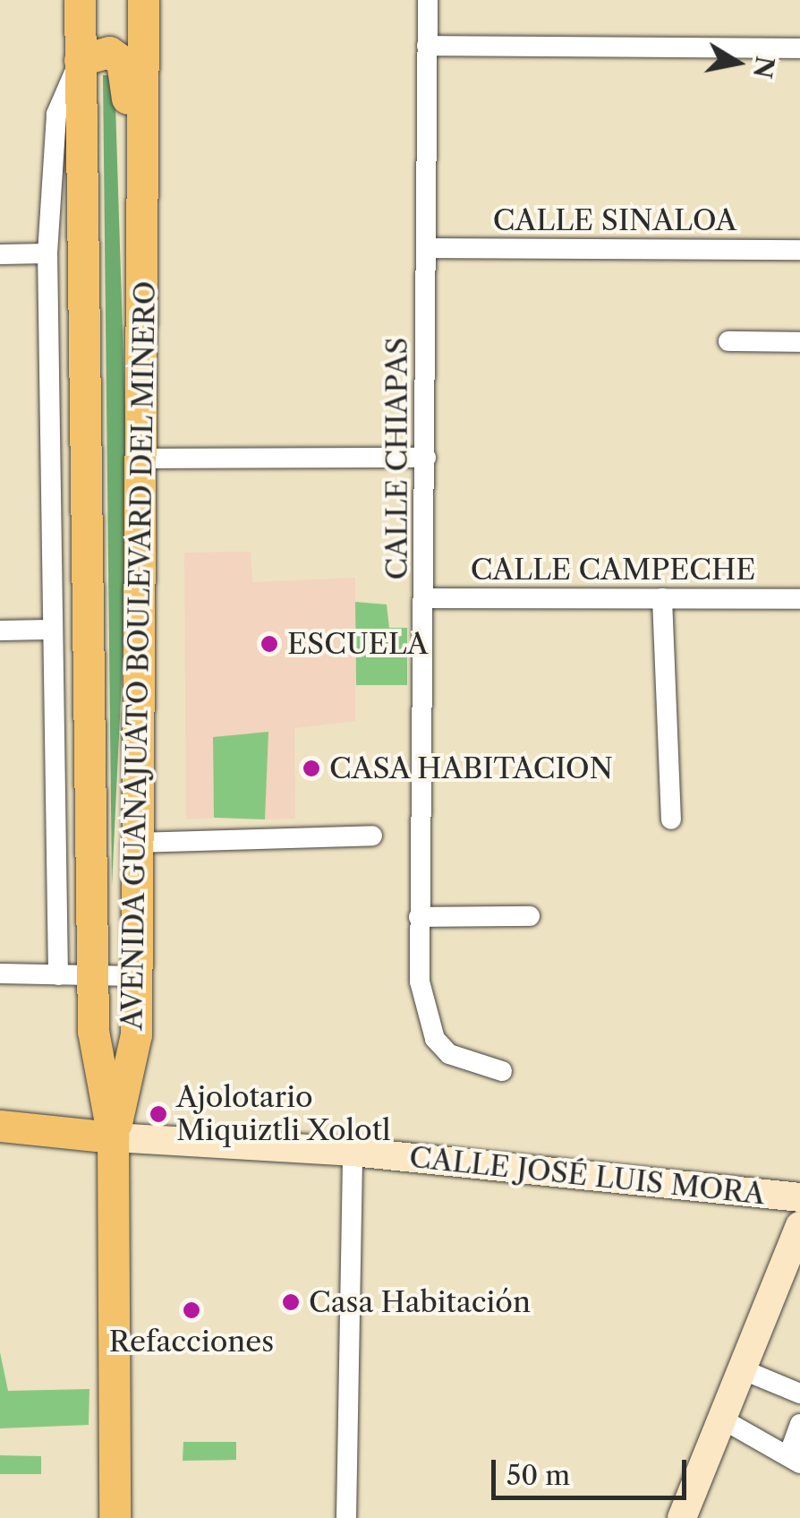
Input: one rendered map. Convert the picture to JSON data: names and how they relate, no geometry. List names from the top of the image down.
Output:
{
  "streets": {
    "main road": ["AVENIDA GUANAJUATO BOULEVARD DEL MINERO", "CALLE JOSÉ LUIS MORA"],
    "street": ["CALLE SINALOA", "CALLE CHIAPAS", "CALLE CAMPECHE"]
  },
  "crossings": [
    ["CALLE SINALOA", "CALLE CHIAPAS"],
    ["CALLE CHIAPAS", "CALLE CAMPECHE"],
    ["AVENIDA GUANAJUATO BOULEVARD DEL MINERO", "CALLE JOSÉ LUIS MORA"]
  ],
  "places": [
    "ESCUELA",
    "CASA HABITACION",
    "Ajolotario Miquiztli Xolotl",
    "Casa Habitación",
    "Refacciones"
  ],
  "scale_bar": "50 m",
  "north": "right"
}
